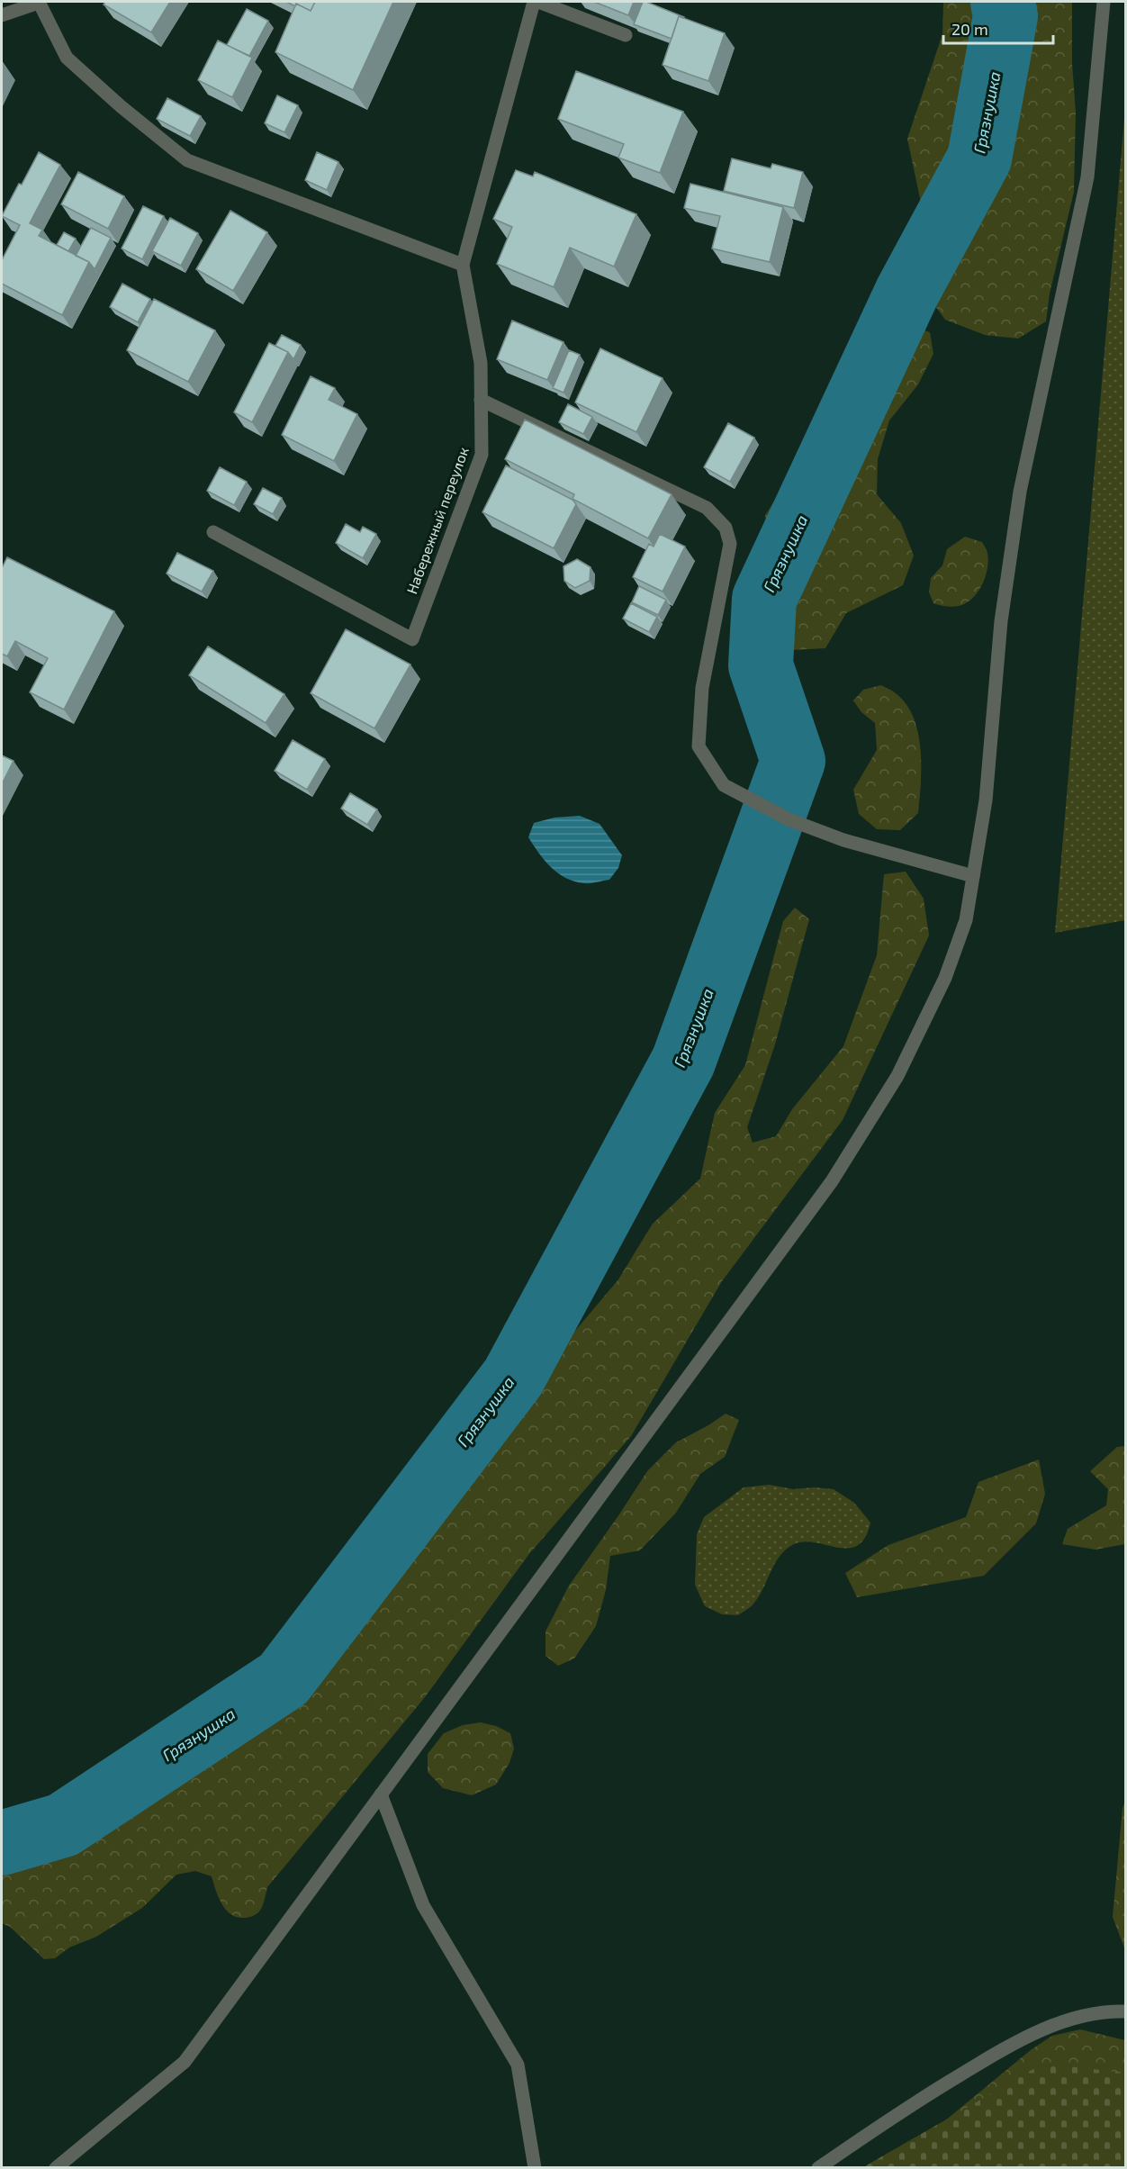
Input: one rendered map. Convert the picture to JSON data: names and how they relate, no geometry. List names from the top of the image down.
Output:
{
  "streets": {
    "street": ["Набережный переулок"]
  },
  "water": ["Грязнушка"],
  "scale_bar": "20 m"
}
